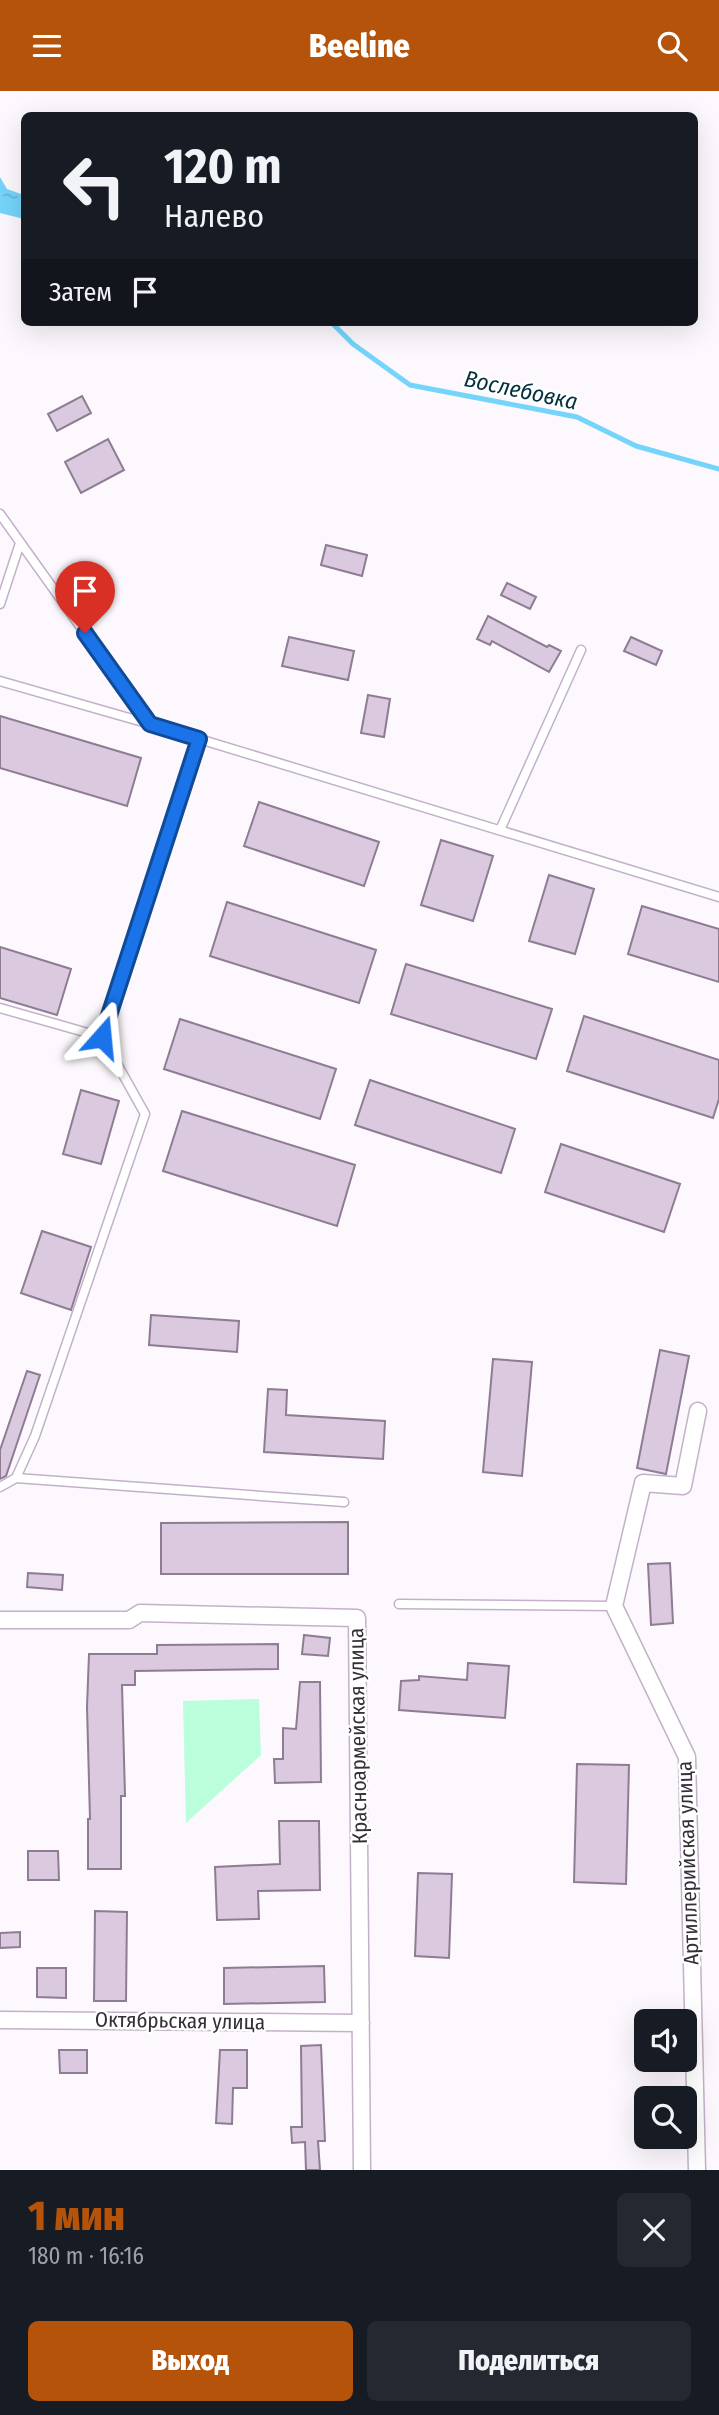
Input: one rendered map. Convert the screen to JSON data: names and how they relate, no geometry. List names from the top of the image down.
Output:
{
  "streets": {
    "street": ["Красноармейская улица", "Артиллерийская улица", "Октябрьская улица"]
  },
  "crossings": [
    ["Красноармейская улица", "Октябрьская улица"]
  ],
  "water": ["Вослебовка"],
  "page": {
    "header": "Beeline",
    "turn": ["120 m", "Налево"],
    "then": "Затем",
    "heading": ["1 мин", "180 m · 16:16"],
    "buttons": ["Выход", "Поделиться"]
  }
}
